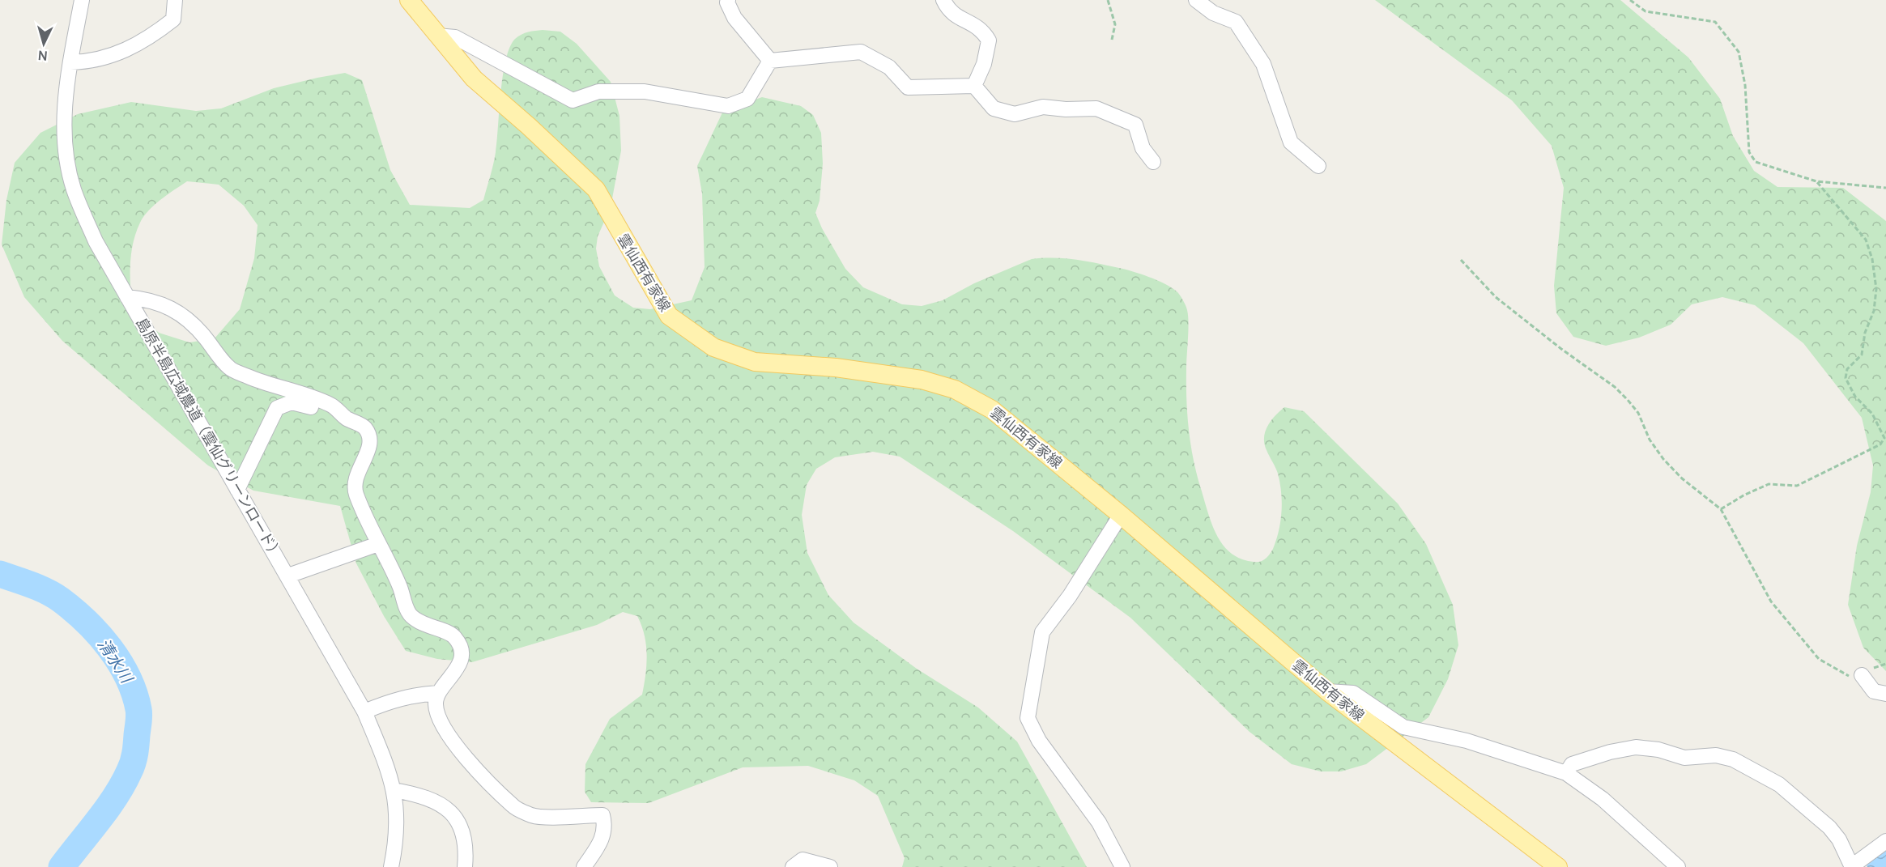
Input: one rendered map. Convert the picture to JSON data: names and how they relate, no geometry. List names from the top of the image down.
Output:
{
  "streets": {
    "main road": ["雲仙西有家線"],
    "street": ["島原半島広域農道（雲仙グリーンロード）"]
  },
  "water": ["清水川"],
  "north": "bottom"
}
